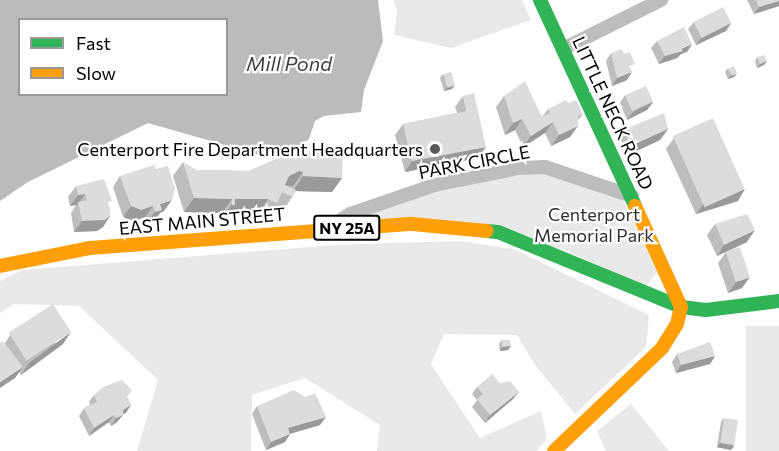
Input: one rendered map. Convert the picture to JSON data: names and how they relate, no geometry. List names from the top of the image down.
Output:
{
  "streets": {
    "main road": ["LITTLE NECK ROAD", "EAST MAIN STREET", "NY 25A"],
    "street": ["PARK CIRCLE"]
  },
  "crossings": [
    ["LITTLE NECK ROAD", "PARK CIRCLE"],
    ["LITTLE NECK ROAD", "EAST MAIN STREET"],
    ["LITTLE NECK ROAD", "NY 25A"],
    ["PARK CIRCLE", "EAST MAIN STREET"],
    ["EAST MAIN STREET", "NY 25A"]
  ],
  "water": ["Mill Pond"],
  "parks": ["Centerport Memorial Park"],
  "places": ["Centerport Fire Department Headquarters"],
  "legend": ["Fast", "Slow"]
}
